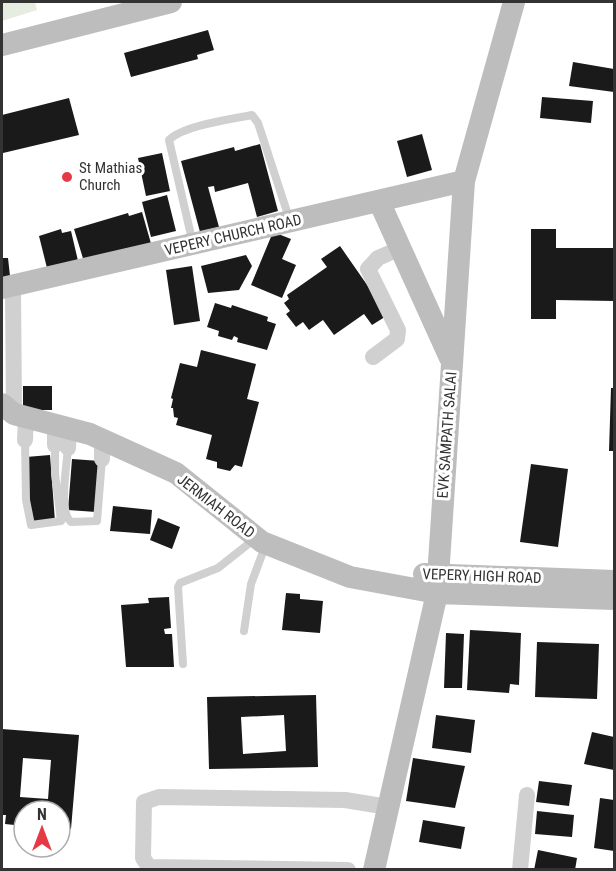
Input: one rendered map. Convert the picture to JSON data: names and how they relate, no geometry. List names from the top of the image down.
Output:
{
  "streets": {
    "main road": [
      "VEPERY CHURCH ROAD",
      "EVK SAMPATH SALAI",
      "JERMIAH ROAD",
      "VEPERY HIGH ROAD"
    ]
  },
  "crossings": [
    ["VEPERY CHURCH ROAD", "EVK SAMPATH SALAI"],
    ["EVK SAMPATH SALAI", "VEPERY HIGH ROAD"],
    ["JERMIAH ROAD", "VEPERY HIGH ROAD"]
  ],
  "places": ["St Mathias Church"],
  "north": "top"
}
